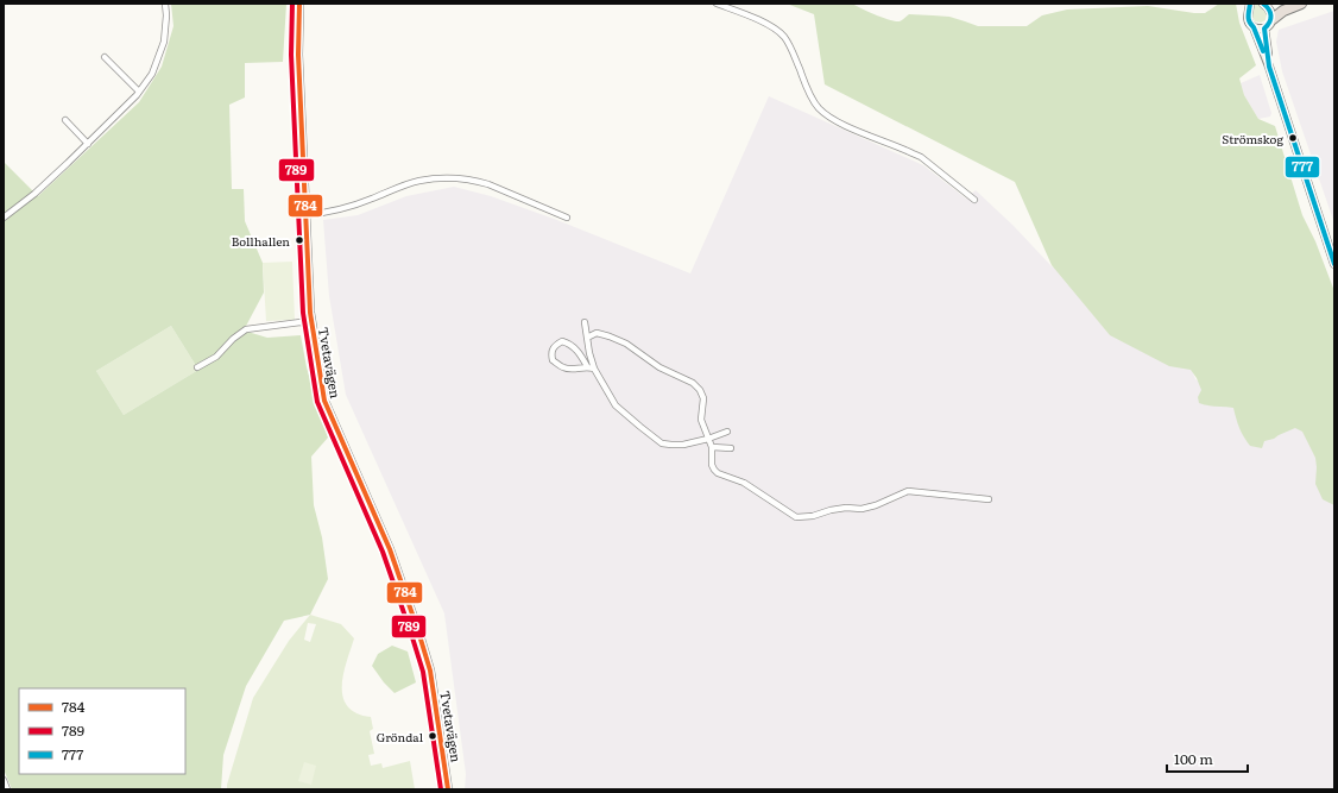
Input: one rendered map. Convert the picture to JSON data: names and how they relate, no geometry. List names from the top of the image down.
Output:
{
  "streets": {
    "main road": ["Tvetavägen"]
  },
  "places": ["Strömskog", "Bollhallen", "Gröndal"],
  "lines": ["transit line 784", "transit line 789", "transit line 777"],
  "legend": ["784", "789", "777"],
  "scale_bar": "100 m"
}
